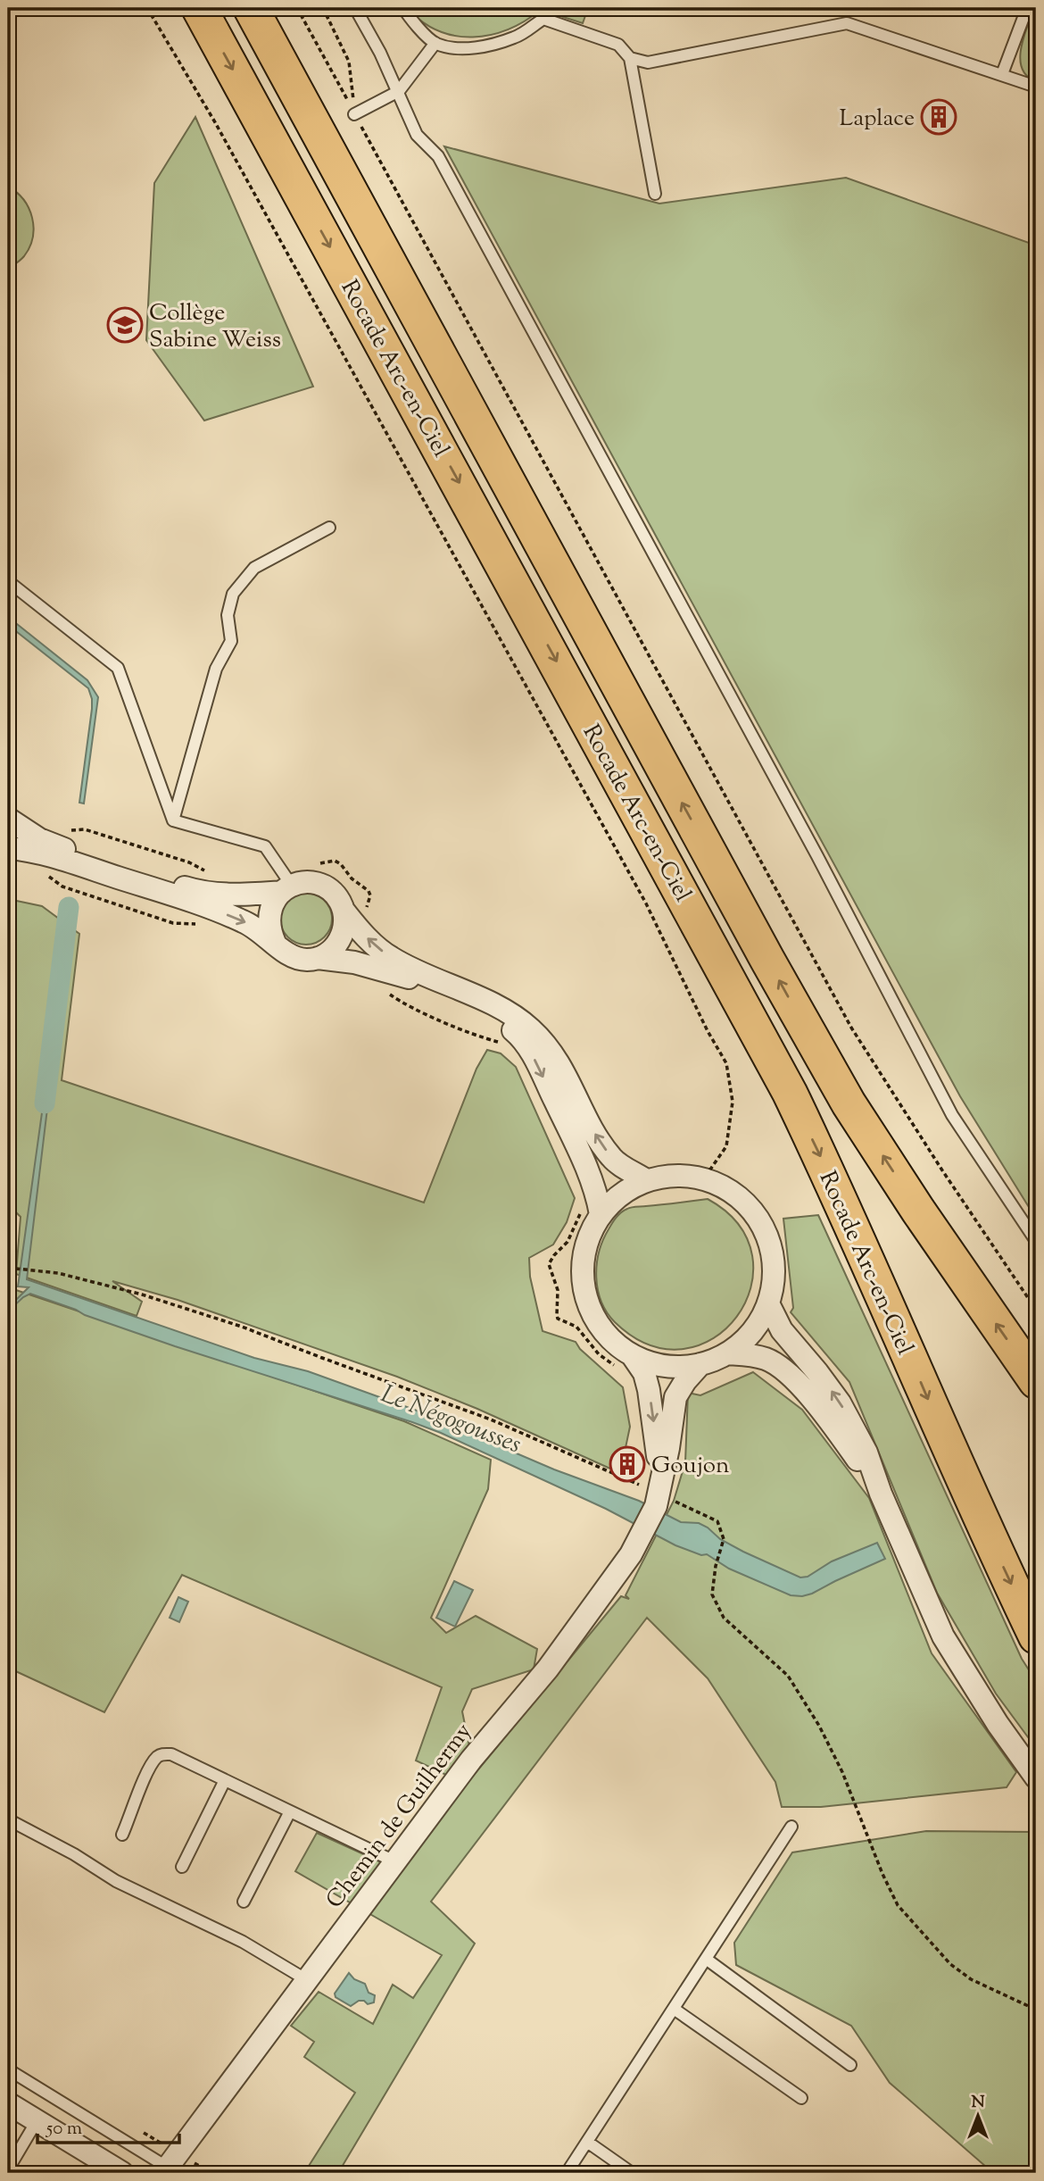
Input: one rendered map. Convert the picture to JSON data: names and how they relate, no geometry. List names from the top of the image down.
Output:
{
  "streets": {
    "highway": ["Rocade Arc-en-Ciel"],
    "street": ["Chemin de Guilhermy"]
  },
  "water": ["Le Négogousses"],
  "places": {
    "building": ["Laplace", "Goujon"],
    "school or university": ["Collège Sabine Weiss"]
  },
  "scale_bar": "50 m",
  "north": "top"
}
